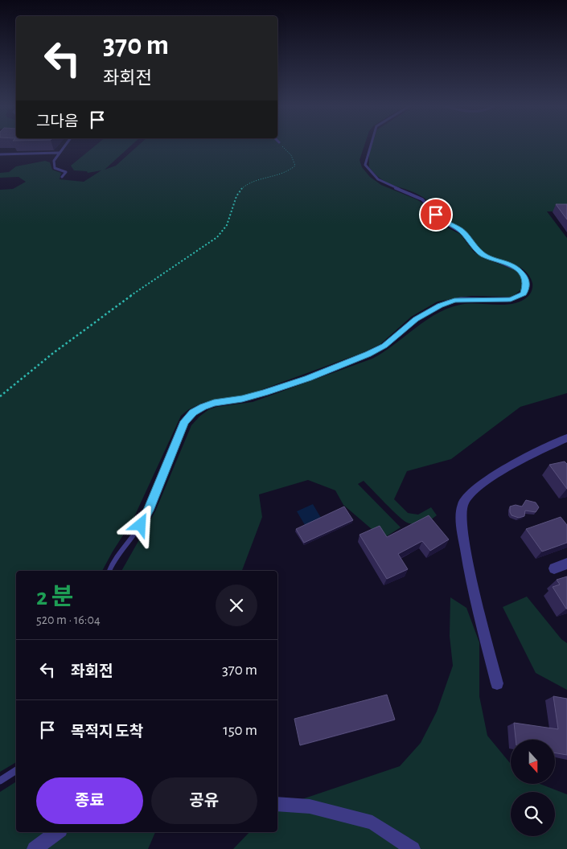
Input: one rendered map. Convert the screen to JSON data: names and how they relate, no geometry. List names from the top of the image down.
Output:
{
  "north": "bottom",
  "page": {
    "turn": ["370 m", "좌회전"],
    "then": "그다음",
    "heading": ["2 분", "520 m · 16:04"],
    "list": [
      {
        "name": "좌회전",
        "value": "370 m"
      },
      {
        "name": "목적지 도착",
        "value": "150 m"
      }
    ],
    "buttons": ["종료", "공유"]
  }
}
